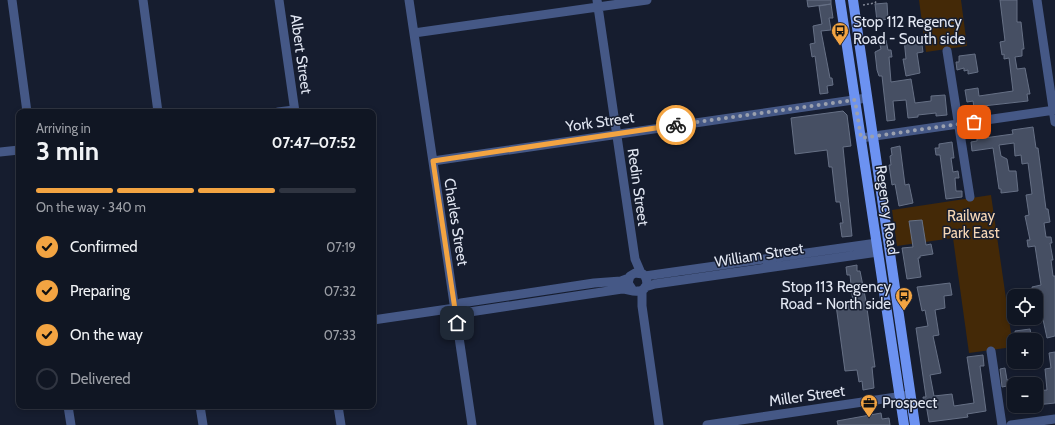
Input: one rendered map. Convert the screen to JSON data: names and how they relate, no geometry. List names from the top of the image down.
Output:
{
  "streets": {
    "main road": ["Regency Road"],
    "street": [
      "Albert Street",
      "York Street",
      "Redin Street",
      "Charles Street",
      "William Street",
      "Miller Street"
    ]
  },
  "crossings": [
    ["York Street", "Redin Street"],
    ["York Street", "Regency Road"],
    ["York Street", "Charles Street"],
    ["Redin Street", "William Street"],
    ["Regency Road", "William Street"],
    ["Regency Road", "Miller Street"],
    ["Charles Street", "William Street"]
  ],
  "parks": ["Railway Park East"],
  "places": {
    "bus stop": ["Stop 112 Regency Road - South side", "Stop 113 Regency Road - North side"],
    "office": ["Prospect"]
  },
  "page": {
    "heading": ["3 min", "Arriving in", "07:47–07:52"],
    "bar": "On the way · 340 m",
    "list": [
      ["Confirmed", "07:19"],
      ["Preparing", "07:32"],
      ["On the way", "07:33"],
      "Delivered"
    ],
    "map_buttons": ["+", "−"]
  }
}
